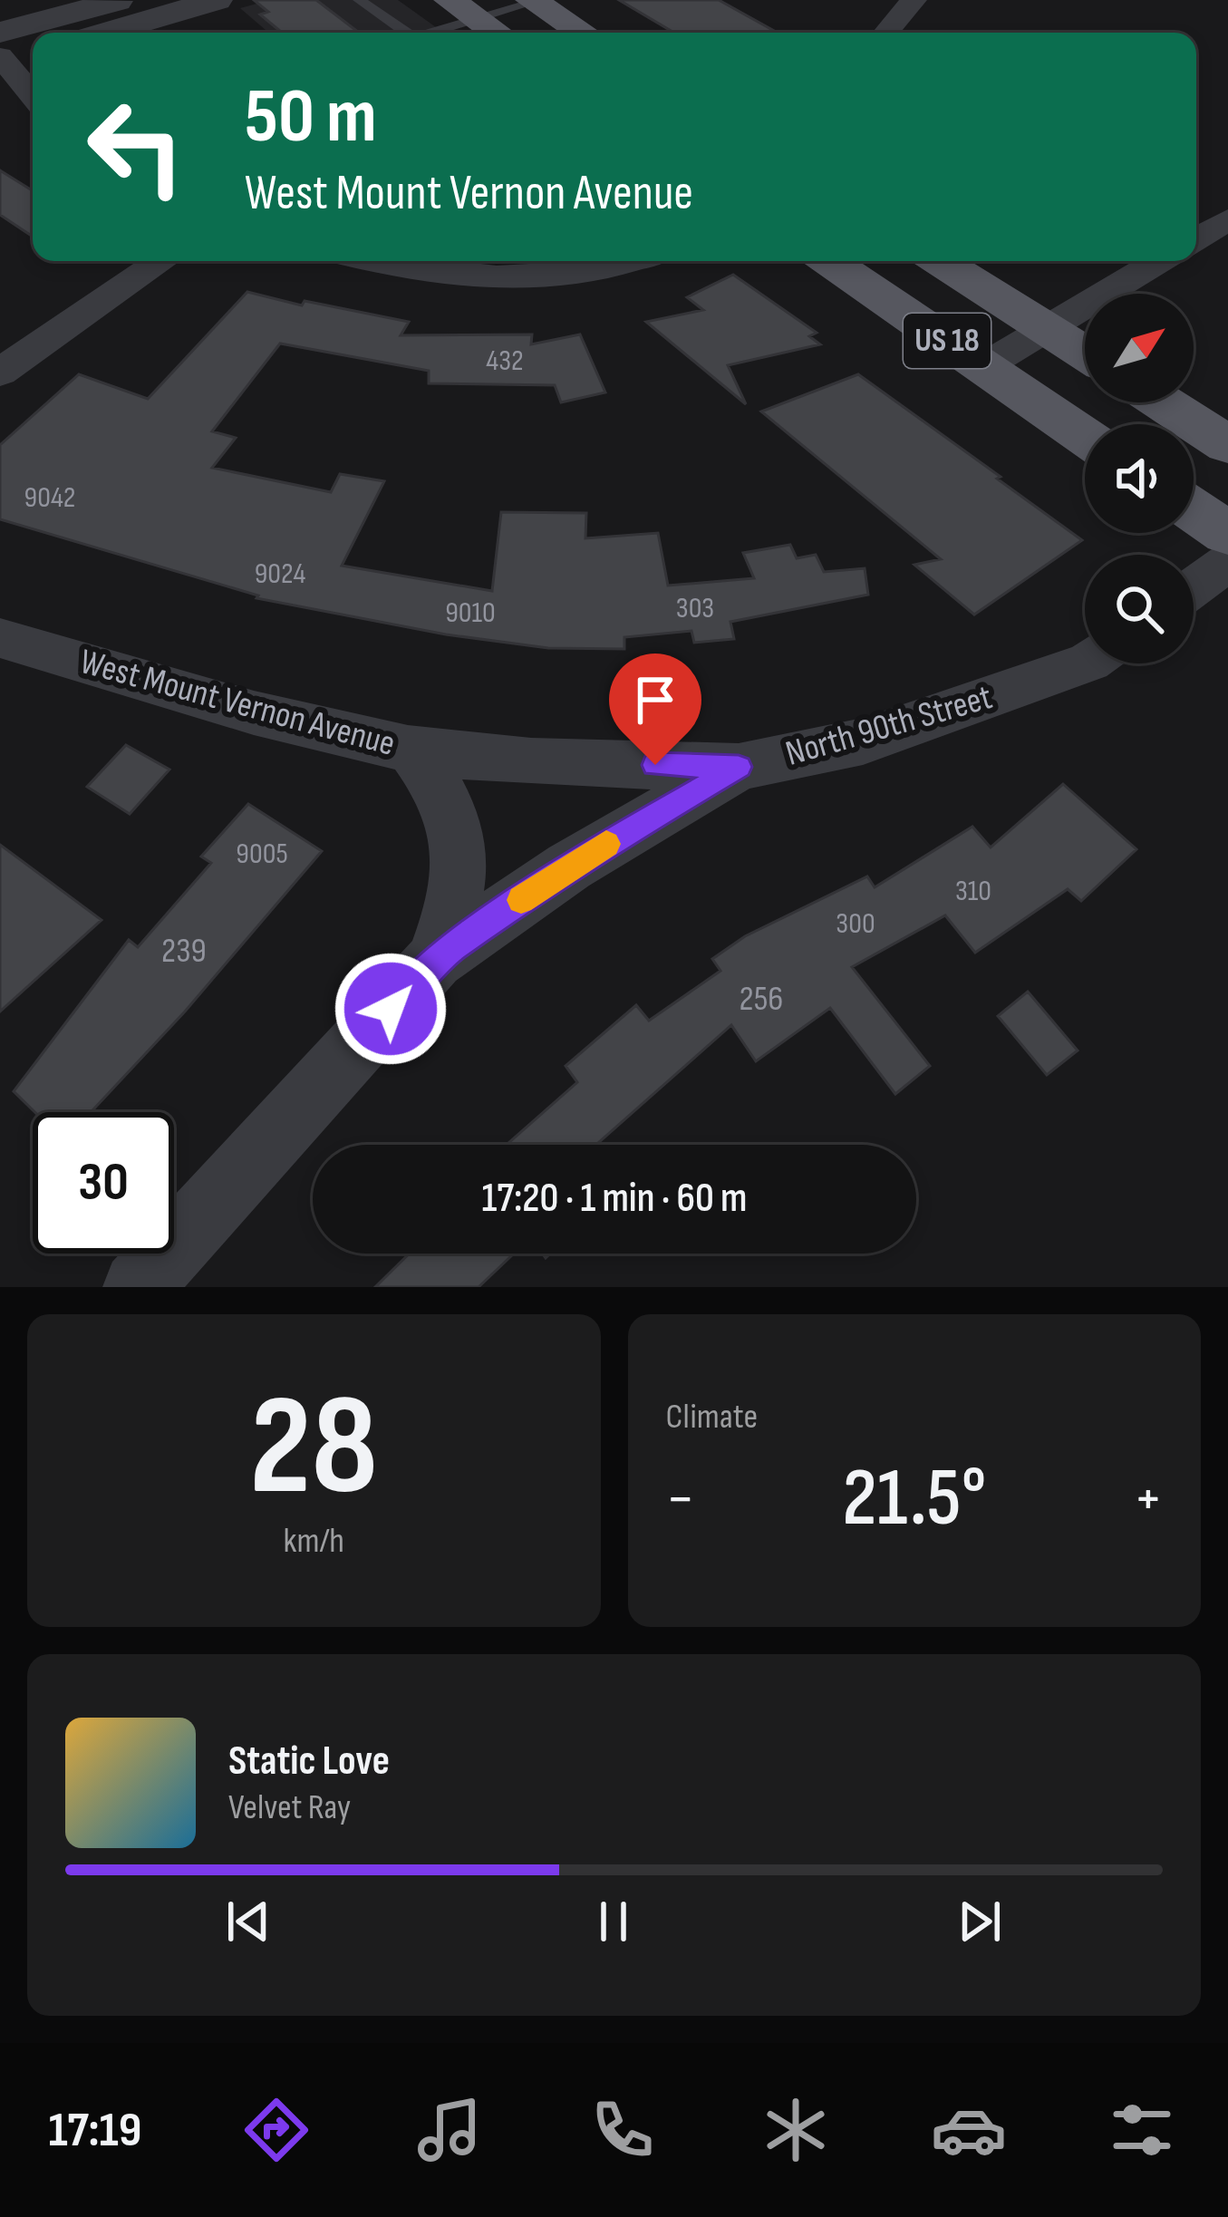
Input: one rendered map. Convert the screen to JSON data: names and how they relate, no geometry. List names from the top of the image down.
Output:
{
  "streets": {
    "main road": ["US 18"],
    "street": ["West Mount Vernon Avenue", "North 90th Street"]
  },
  "crossings": [
    ["West Mount Vernon Avenue", "North 90th Street"]
  ],
  "house_numbers": [
    "432",
    "9042",
    "9024",
    "303",
    "9010",
    "9005",
    "310",
    "300",
    "239",
    "256"
  ],
  "north": "top right",
  "page": {
    "turn": ["50 m", "West Mount Vernon Avenue"],
    "limit": "30",
    "trip": "17:20 · 1 min · 60 m",
    "tile": [
      ["28", "km/h"],
      "Climate"
    ],
    "heat": ["−", "21.5°", "+"],
    "song": ["Static Love", "Velvet Ray"],
    "tabs": "17:19"
  }
}
